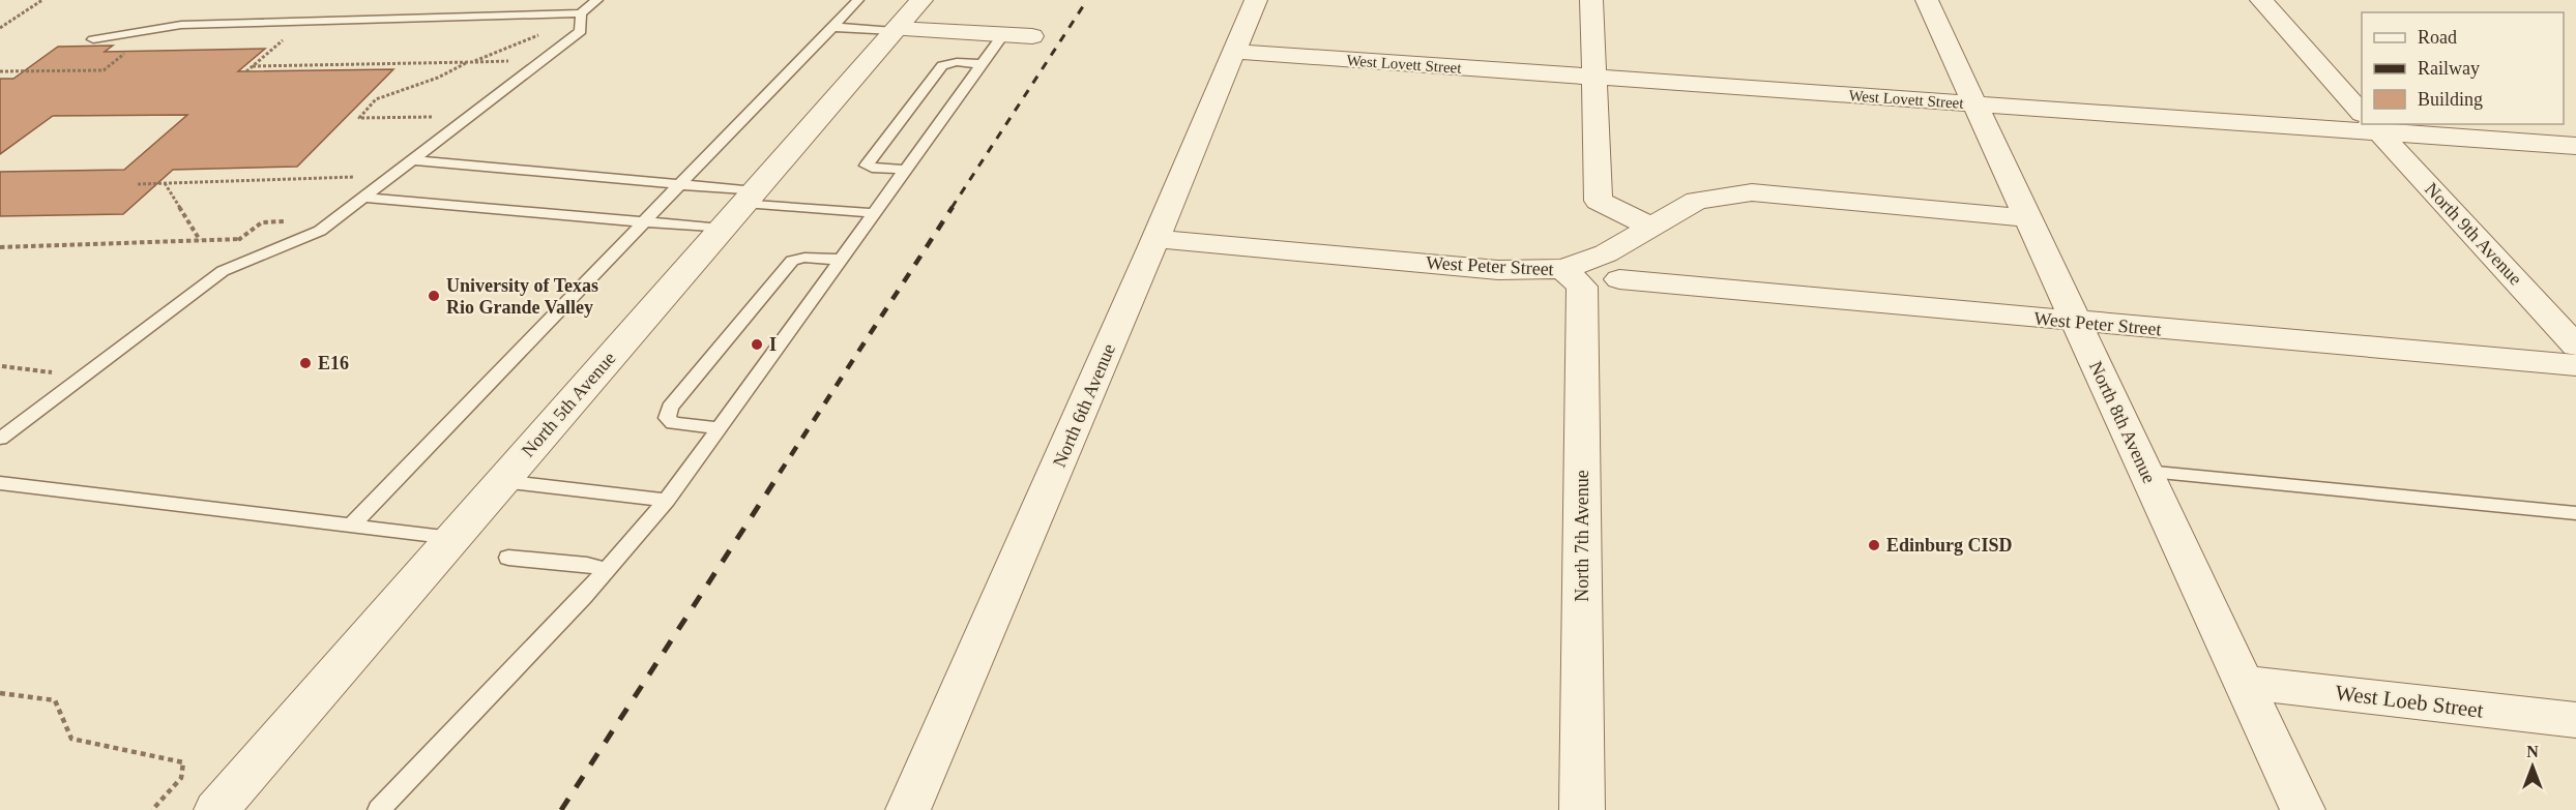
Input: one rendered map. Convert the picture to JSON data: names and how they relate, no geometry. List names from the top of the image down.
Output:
{
  "streets": {
    "street": [
      "West Lovett Street",
      "North 9th Avenue",
      "West Peter Street",
      "North 5th Avenue",
      "North 6th Avenue",
      "North 8th Avenue",
      "North 7th Avenue",
      "West Loeb Street"
    ]
  },
  "crossings": [
    ["West Lovett Street", "North 6th Avenue"],
    ["West Lovett Street", "North 8th Avenue"],
    ["West Peter Street", "North 6th Avenue"],
    ["West Peter Street", "North 8th Avenue"],
    ["West Peter Street", "North 7th Avenue"],
    ["North 8th Avenue", "West Loeb Street"]
  ],
  "places": [
    "University of Texas Rio Grande Valley",
    "I",
    "E16",
    "Edinburg CISD"
  ],
  "legend": ["Road", "Railway", "Building"],
  "north": "top"
}
